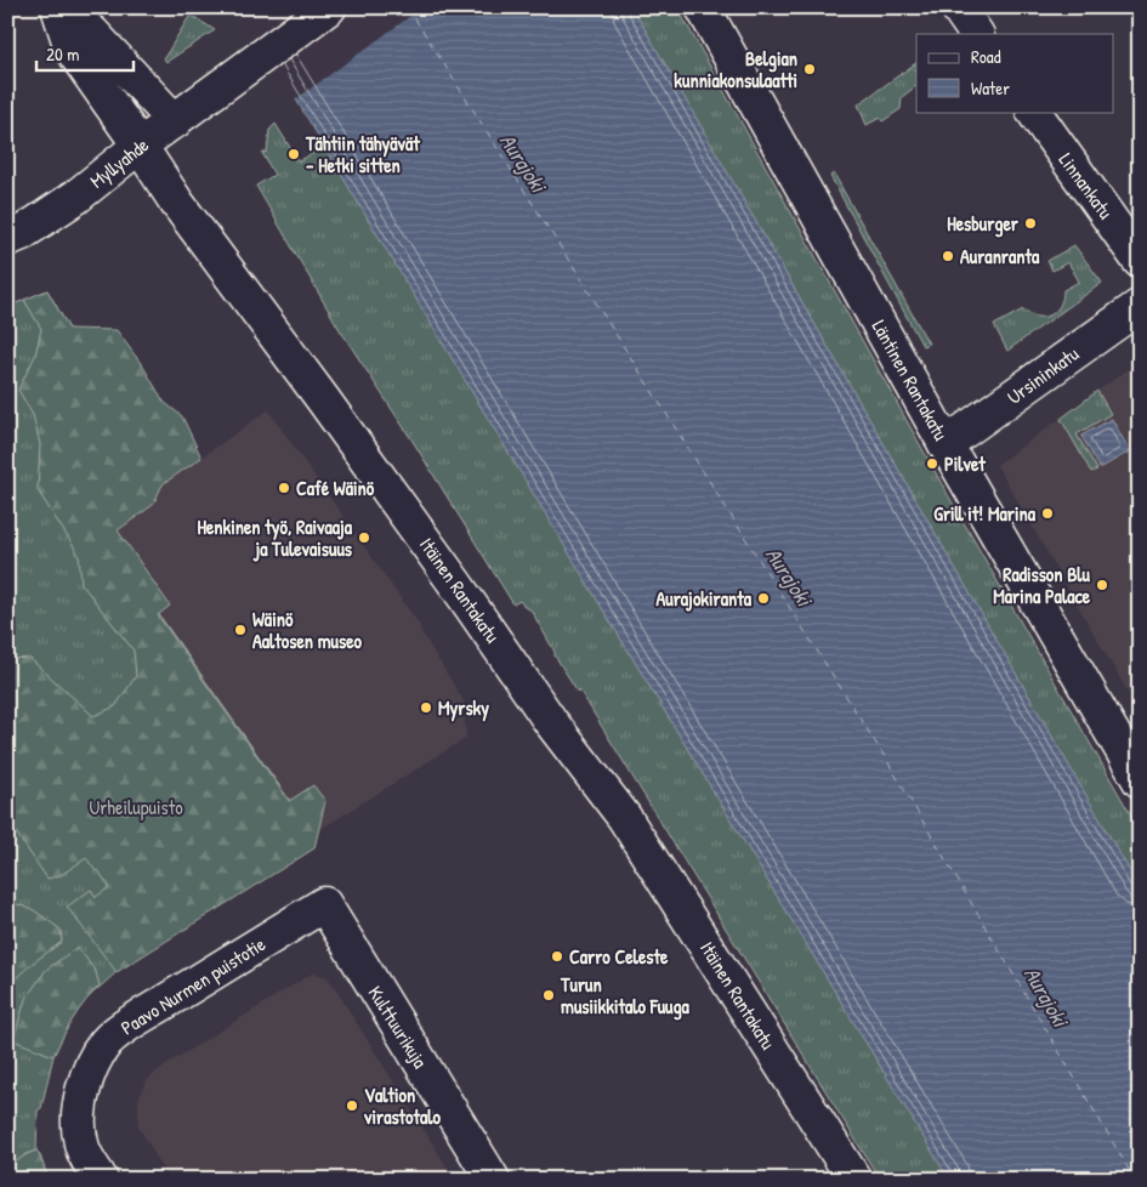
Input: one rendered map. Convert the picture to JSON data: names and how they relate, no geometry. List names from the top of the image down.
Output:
{
  "streets": {
    "street": [
      "Myllyahde",
      "Linnankatu",
      "Ursininkatu",
      "Läntinen Rantakatu",
      "Itäinen Rantakatu",
      "Paavo Nurmen puistotie",
      "Kulttuurikuja"
    ]
  },
  "crossings": [
    ["Myllyahde", "Itäinen Rantakatu"],
    ["Ursininkatu", "Läntinen Rantakatu"],
    ["Paavo Nurmen puistotie", "Kulttuurikuja"]
  ],
  "water": ["Aurajoki"],
  "parks": ["Urheilupuisto"],
  "places": [
    "Belgian kunniakonsulaatti",
    "Tähtiin tähyävät - Hetki sitten",
    "Hesburger",
    "Auranranta",
    "Pilvet",
    "Café Wäinö",
    "Grill it! Marina",
    "Henkinen työ, Raivaaja ja Tulevaisuus",
    "Radisson Blu Marina Palace",
    "Aurajokiranta",
    "Wäinö Aaltosen museo",
    "Myrsky",
    "Carro Celeste",
    "Turun musiikkitalo Fuuga",
    "Valtion virastotalo"
  ],
  "legend": ["Road", "Water"],
  "scale_bar": "20 m"
}
